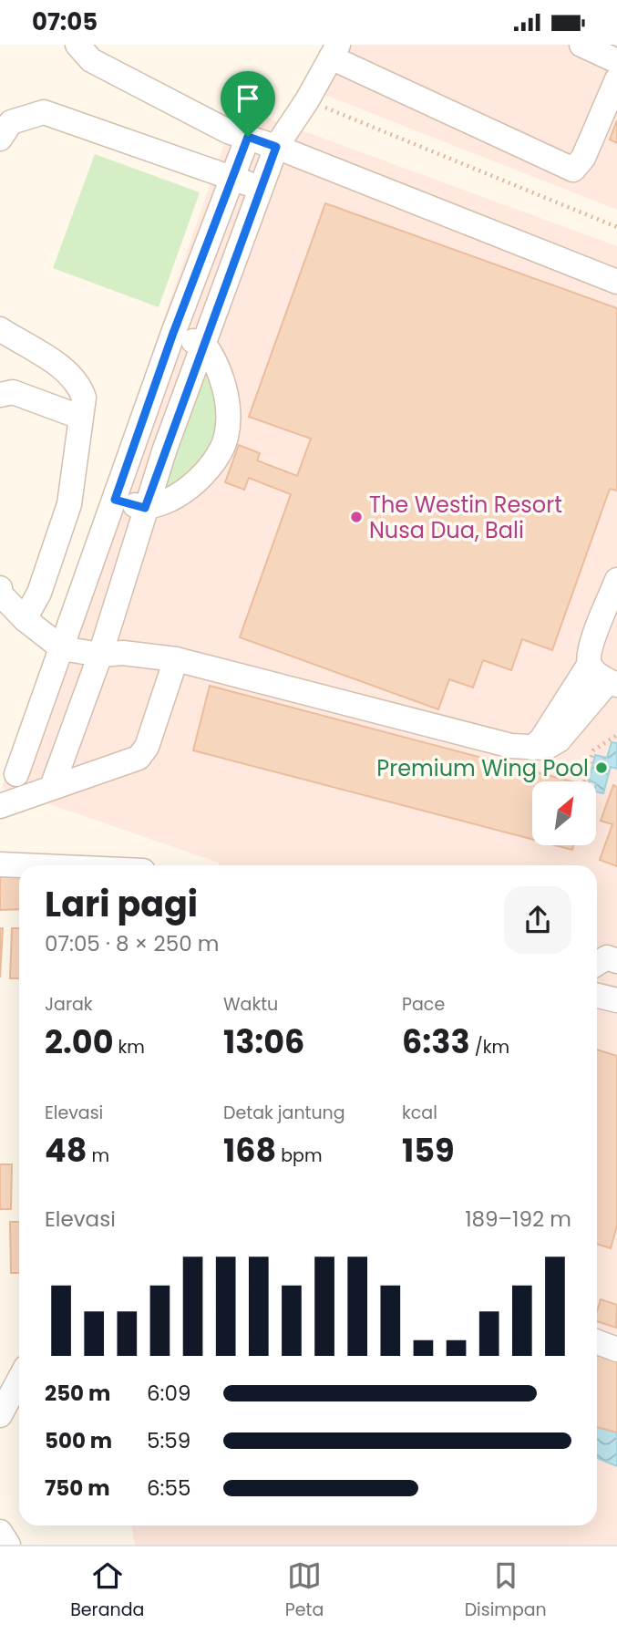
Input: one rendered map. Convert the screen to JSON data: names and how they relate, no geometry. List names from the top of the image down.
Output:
{
  "places": ["The Westin Resort Nusa Dua, Bali", "Premium Wing Pool"],
  "north": "top right",
  "page": {
    "status": "07:05",
    "heading": ["Lari pagi", "07:05 · 8 × 250 m"],
    "stats": [
      ["Jarak", "2.00 km"],
      ["Waktu", "13:06"],
      ["Pace", "6:33 /km"],
      ["Elevasi", "48 m"],
      ["Detak jantung", "168 bpm"],
      ["kcal", "159"]
    ],
    "chart": ["Elevasi", "189–192 m"],
    "list": [
      {
        "name": "250 m",
        "note": "6:09"
      },
      {
        "name": "500 m",
        "note": "5:59"
      },
      {
        "name": "750 m",
        "note": "6:55"
      }
    ],
    "tabs": ["Beranda", "Peta", "Disimpan"]
  }
}
